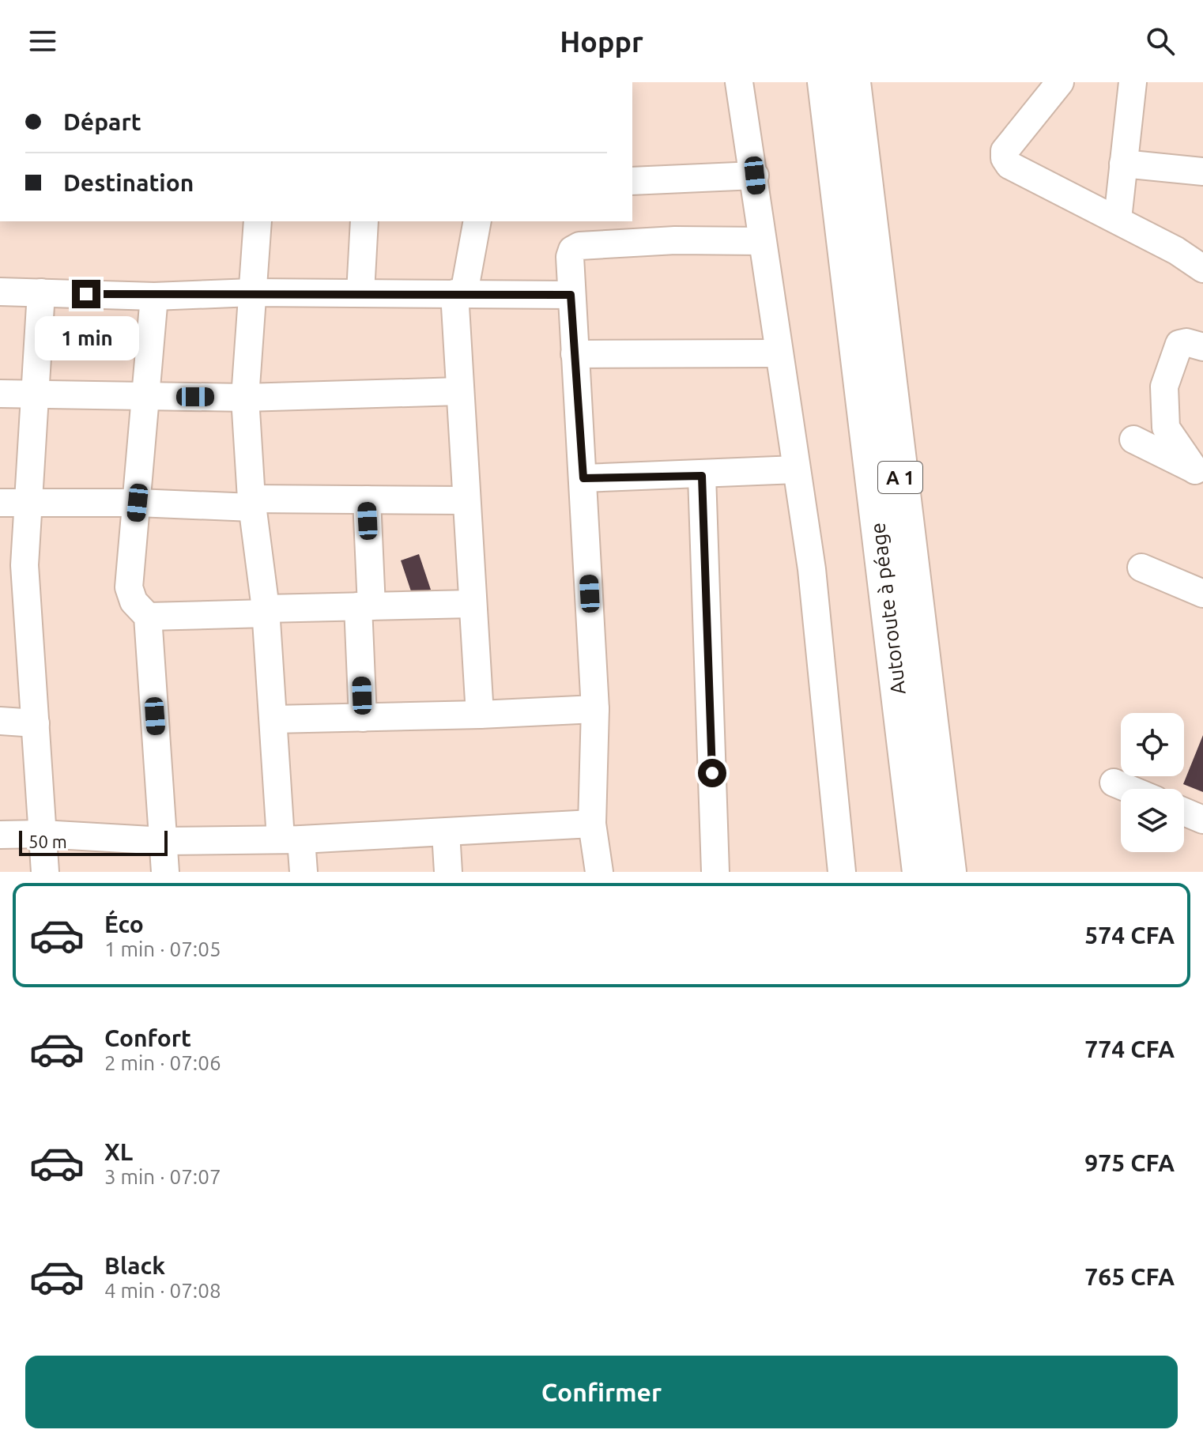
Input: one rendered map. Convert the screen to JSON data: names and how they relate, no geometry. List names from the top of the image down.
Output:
{
  "streets": {
    "highway": ["A 1", "Autoroute à péage"]
  },
  "scale_bar": "50 m",
  "page": {
    "header": "Hoppr",
    "banner": ["Départ", "Destination"],
    "bubble": "1 min",
    "scale": "50 m",
    "list": [
      {
        "name": "Éco",
        "note": "1 min · 07:05",
        "value": "574 CFA"
      },
      {
        "name": "Confort",
        "note": "2 min · 07:06",
        "value": "774 CFA"
      },
      {
        "name": "XL",
        "note": "3 min · 07:07",
        "value": "975 CFA"
      },
      {
        "name": "Black",
        "note": "4 min · 07:08",
        "value": "765 CFA"
      }
    ],
    "buttons": "Confirmer"
  }
}
